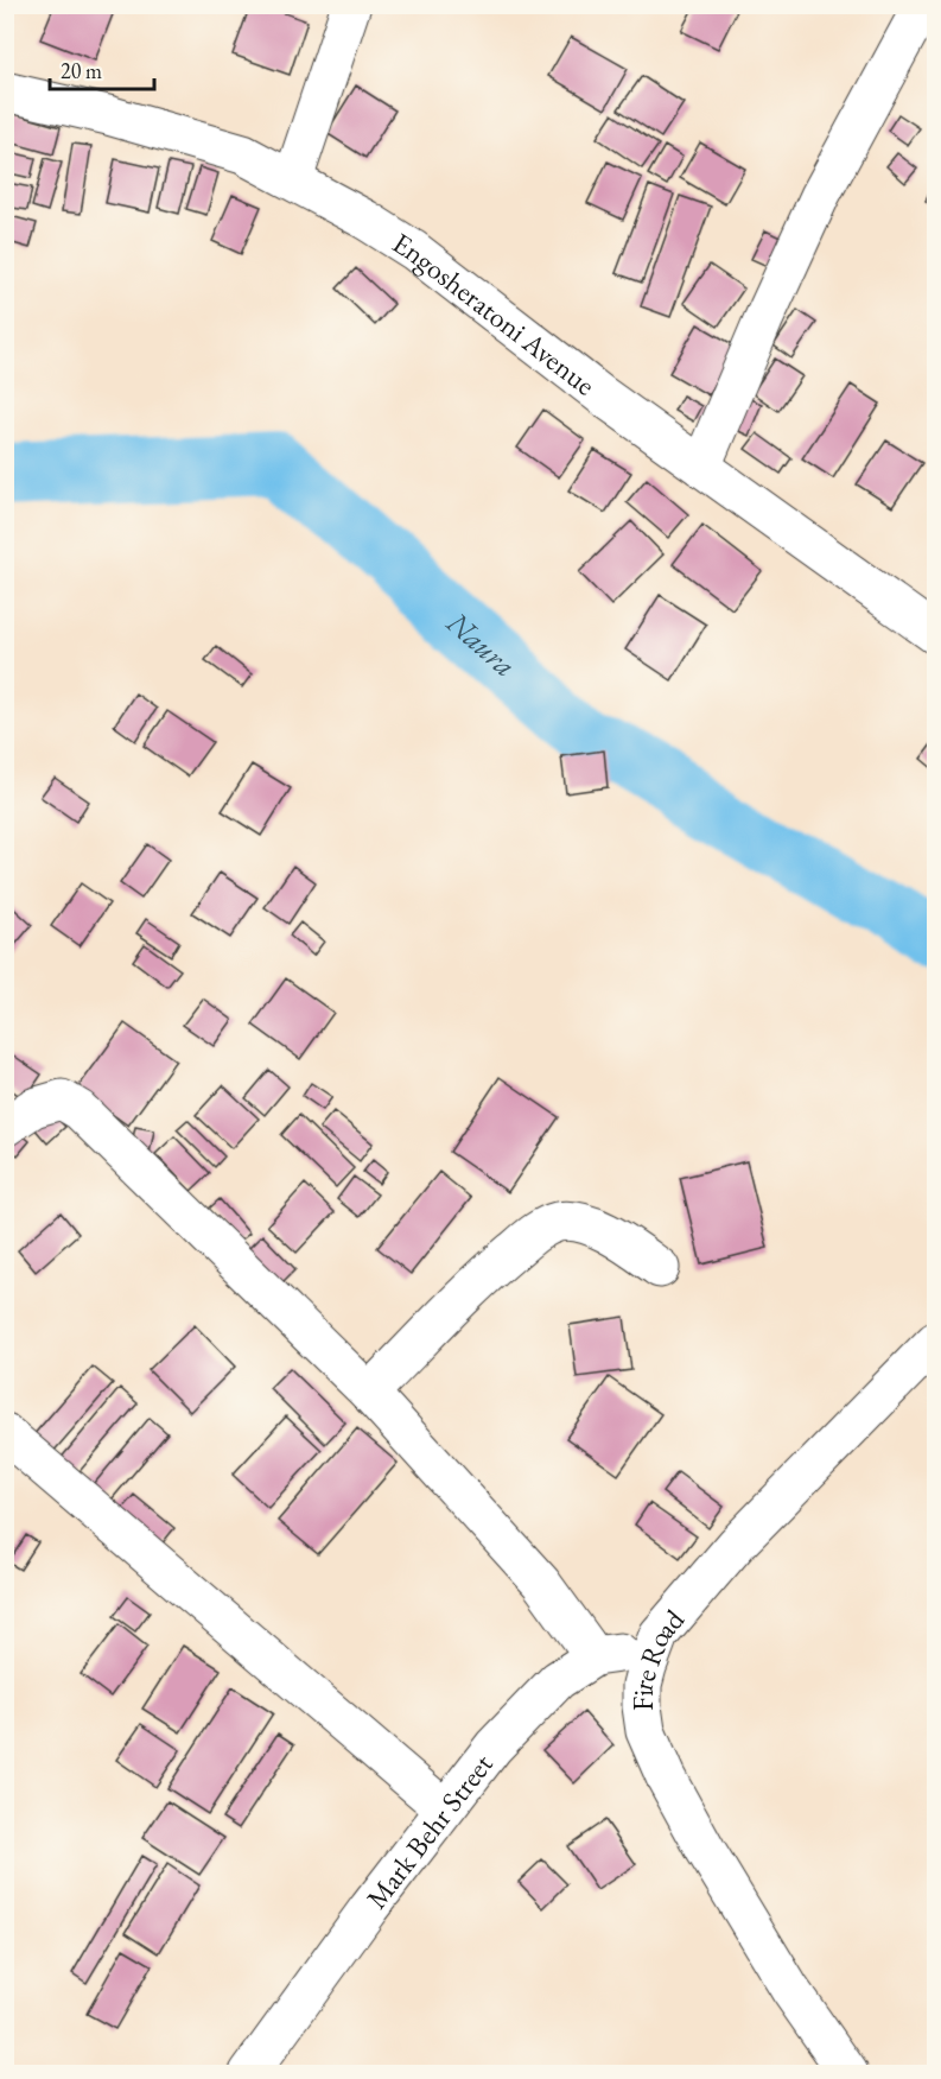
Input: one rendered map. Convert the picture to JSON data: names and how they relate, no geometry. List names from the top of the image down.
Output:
{
  "streets": {
    "street": ["Engosheratoni Avenue", "Fire Road", "Mark Behr Street"]
  },
  "crossings": [
    ["Fire Road", "Mark Behr Street"]
  ],
  "water": ["Naura"],
  "scale_bar": "20 m"
}
